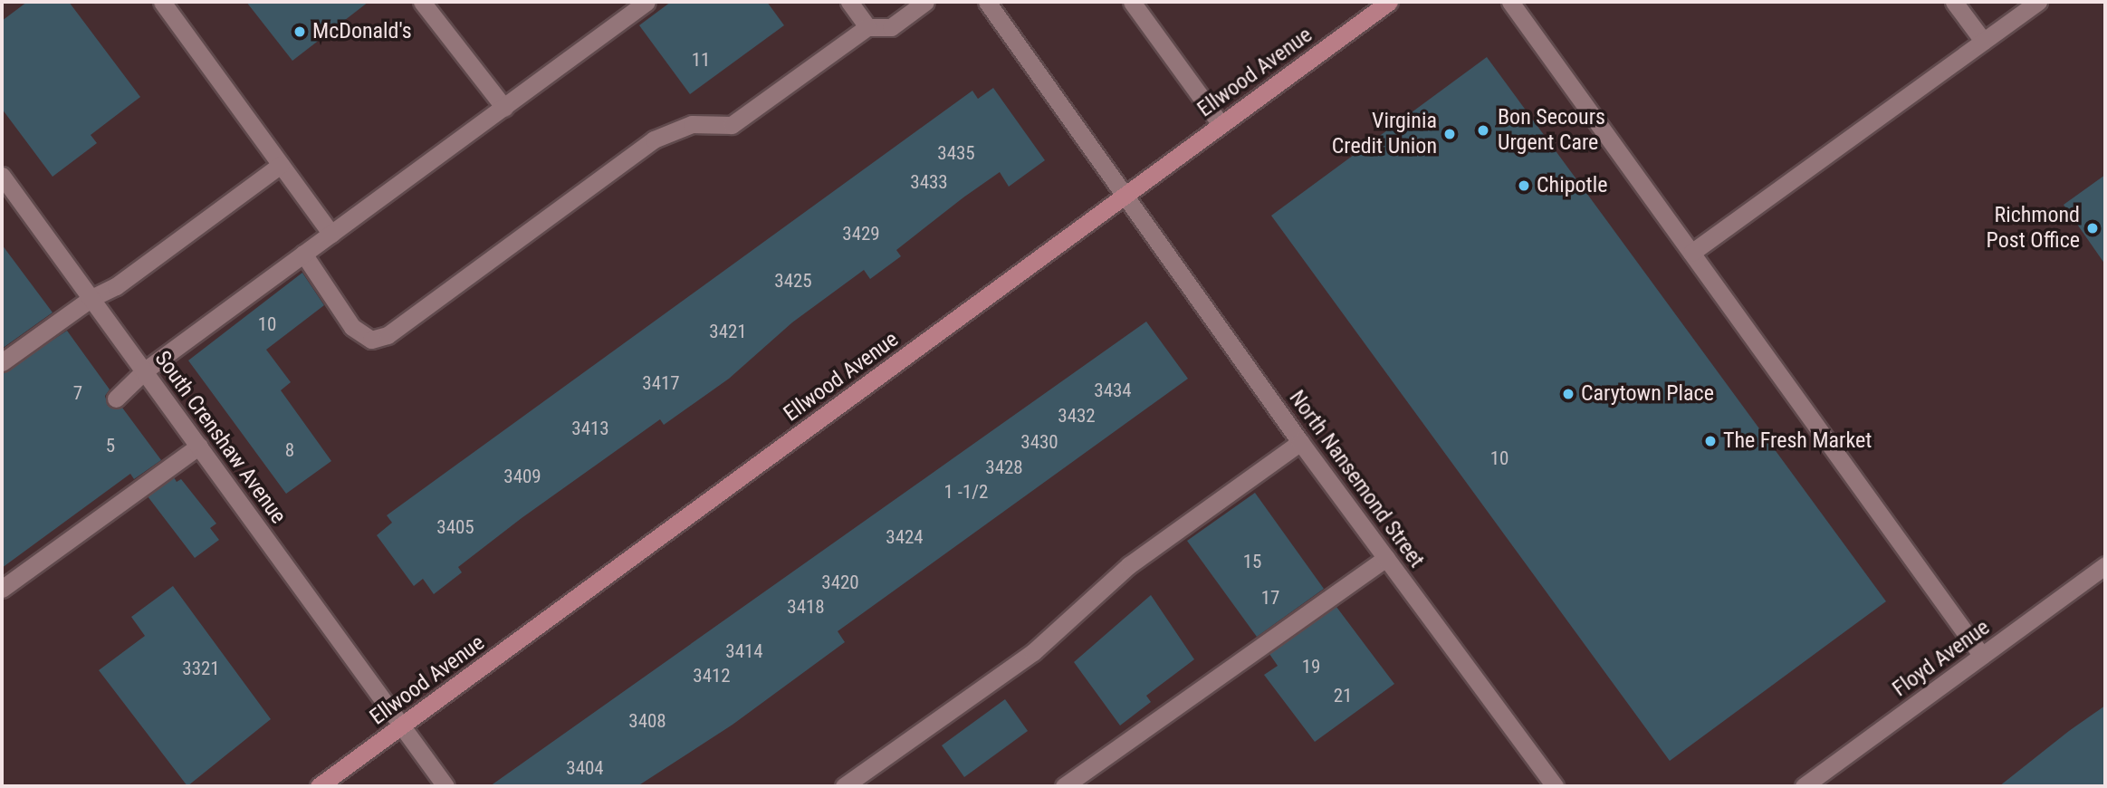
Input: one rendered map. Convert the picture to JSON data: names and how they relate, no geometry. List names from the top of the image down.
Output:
{
  "streets": {
    "main road": ["Ellwood Avenue"],
    "street": ["South Crenshaw Avenue", "North Nansemond Street", "Floyd Avenue"]
  },
  "crossings": [
    ["Ellwood Avenue", "South Crenshaw Avenue"],
    ["Ellwood Avenue", "North Nansemond Street"]
  ],
  "places": [
    "McDonald's",
    "Bon Secours Urgent Care",
    "Virginia Credit Union",
    "Chipotle",
    "Richmond Post Office",
    "Carytown Place",
    "The Fresh Market"
  ],
  "house_numbers": [
    "11",
    "3435",
    "3433",
    "3429",
    "3425",
    "10",
    "3421",
    "3417",
    "3434",
    "7",
    "3432",
    "3413",
    "3430",
    "5",
    "8",
    "10",
    "3428",
    "3409",
    "1 -1/2",
    "3405",
    "3424",
    "15",
    "3420",
    "17",
    "3418",
    "3414",
    "19",
    "3321",
    "3412",
    "21",
    "3408",
    "3404"
  ]
}
